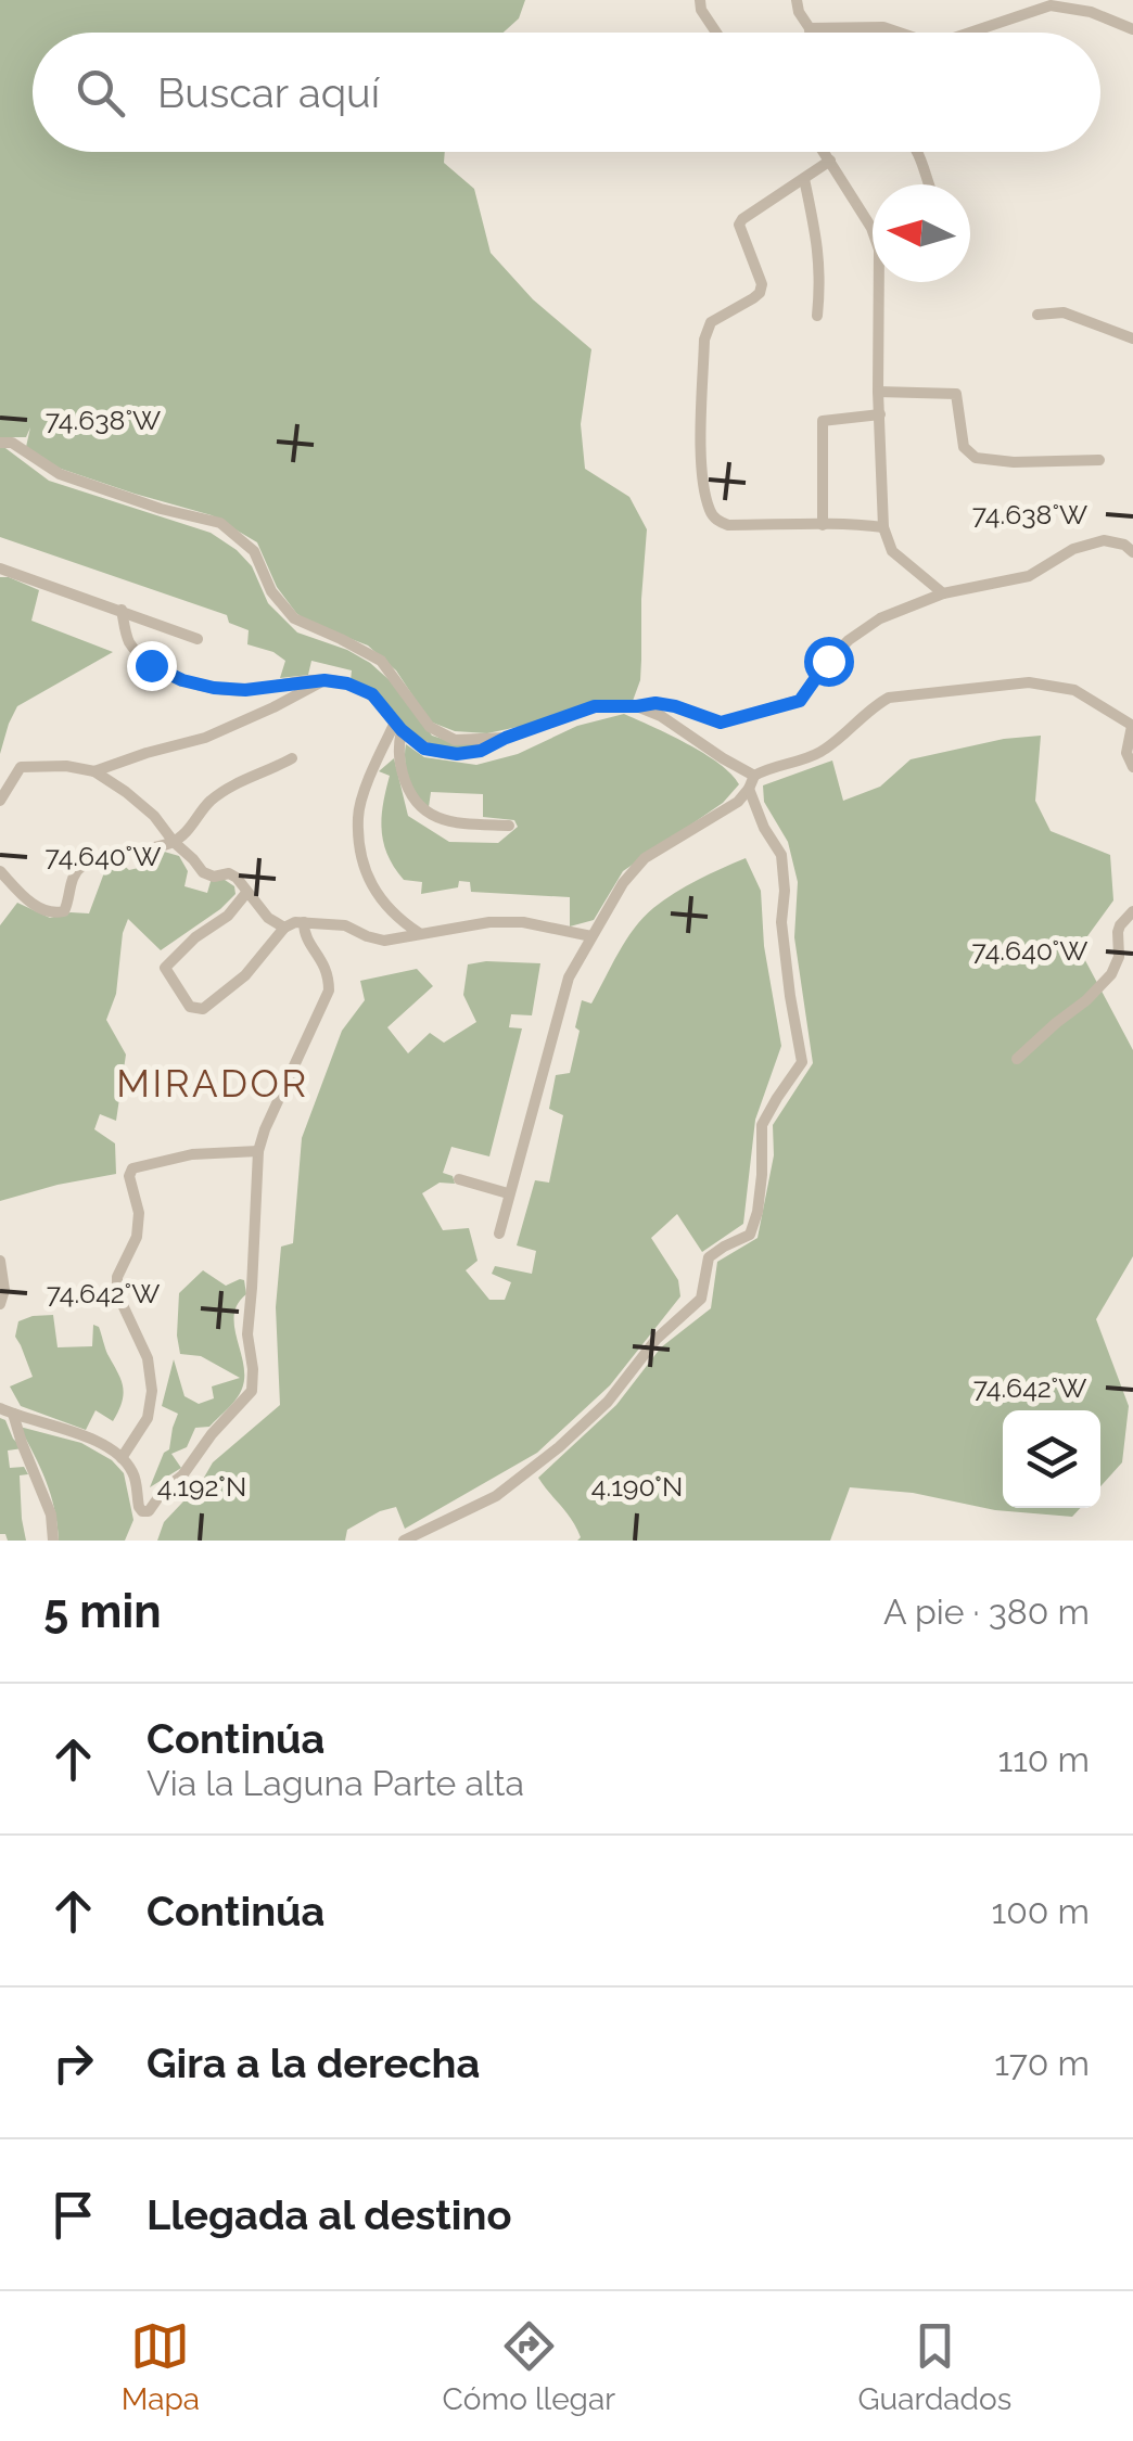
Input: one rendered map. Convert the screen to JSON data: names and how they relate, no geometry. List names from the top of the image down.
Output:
{
  "districts": ["MIRADOR"],
  "north": "left",
  "page": {
    "search": "Buscar aquí",
    "heading": ["5 min", "A pie · 380 m"],
    "list": [
      ["Continúa", "Via la Laguna Parte alta", "110 m"],
      ["Continúa", "100 m"],
      ["Gira a la derecha", "170 m"],
      "Llegada al destino"
    ],
    "nav": ["Mapa", "Cómo llegar", "Guardados"]
  },
  "coordinates": [
    "74.638°W",
    "74.640°W",
    "74.642°W",
    "4.192°N",
    "4.190°N"
  ]
}
